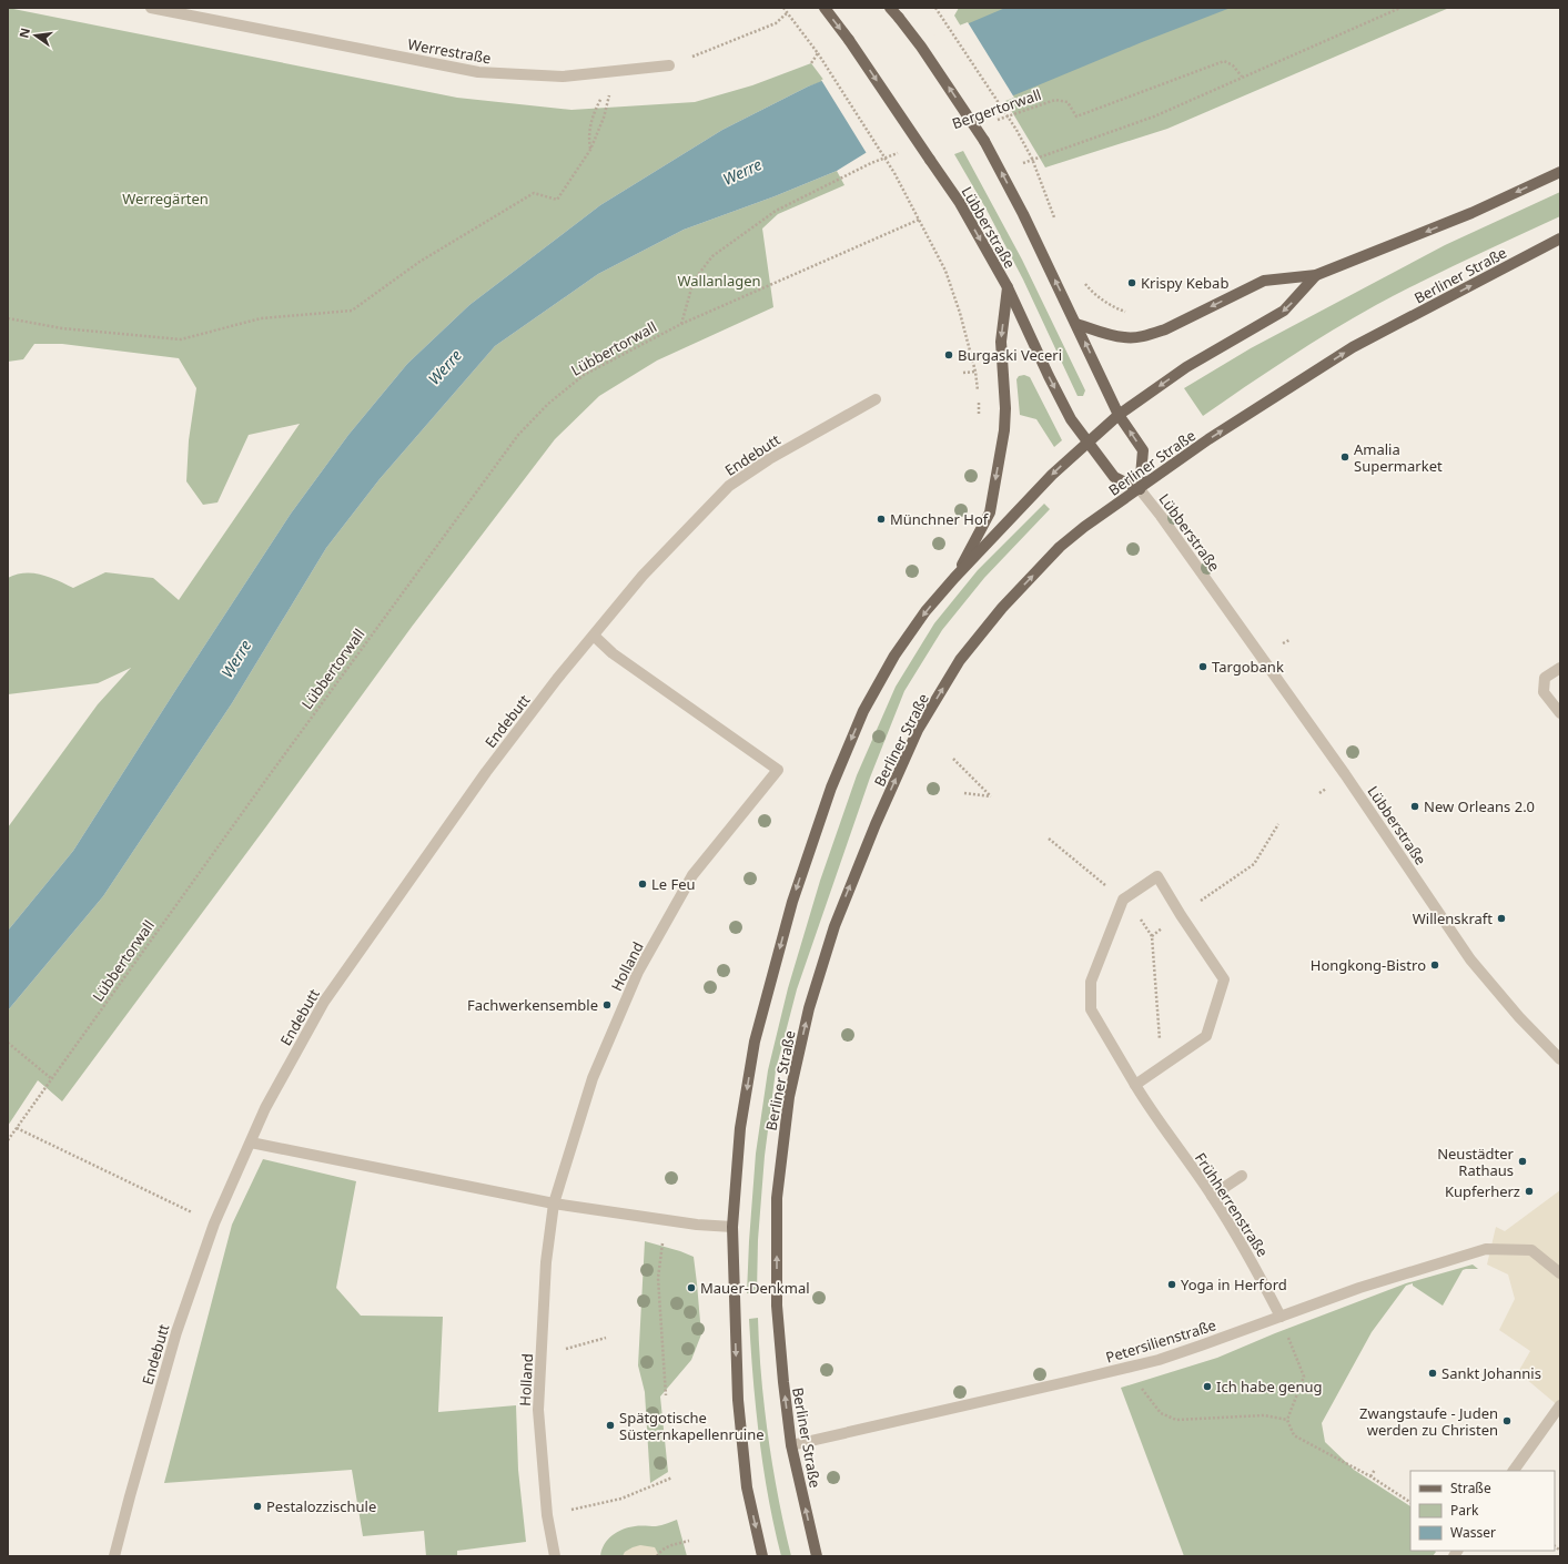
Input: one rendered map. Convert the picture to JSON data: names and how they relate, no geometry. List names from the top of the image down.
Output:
{
  "streets": {
    "main road": ["Lübberstraße", "Berliner Straße"],
    "street": [
      "Werrestraße",
      "Endebutt",
      "Holland",
      "Frühherrenstraße",
      "Petersilienstraße"
    ],
    "path": ["Bergertorwall", "Lübbertorwall"]
  },
  "crossings": [
    ["Lübberstraße", "Berliner Straße"],
    ["Berliner Straße", "Petersilienstraße"],
    ["Endebutt", "Holland"],
    ["Frühherrenstraße", "Petersilienstraße"]
  ],
  "water": ["Werre"],
  "parks": ["Werregärten", "Wallanlagen"],
  "places": [
    "Krispy Kebab",
    "Burgaski Veceri",
    "Amalia Supermarket",
    "Münchner Hof",
    "Targobank",
    "New Orleans 2.0",
    "Le Feu",
    "Willenskraft",
    "Hongkong-Bistro",
    "Fachwerkensemble",
    "Neustädter Rathaus",
    "Kupferherz",
    "Yoga in Herford",
    "Mauer-Denkmal",
    "Sankt Johannis",
    "Ich habe genug",
    "Zwangstaufe - Juden werden zu Christen",
    "Spätgotische Süsternkapellenruine",
    "Pestalozzischule"
  ],
  "legend": ["Straße", "Park", "Wasser"],
  "north": "left"
}
